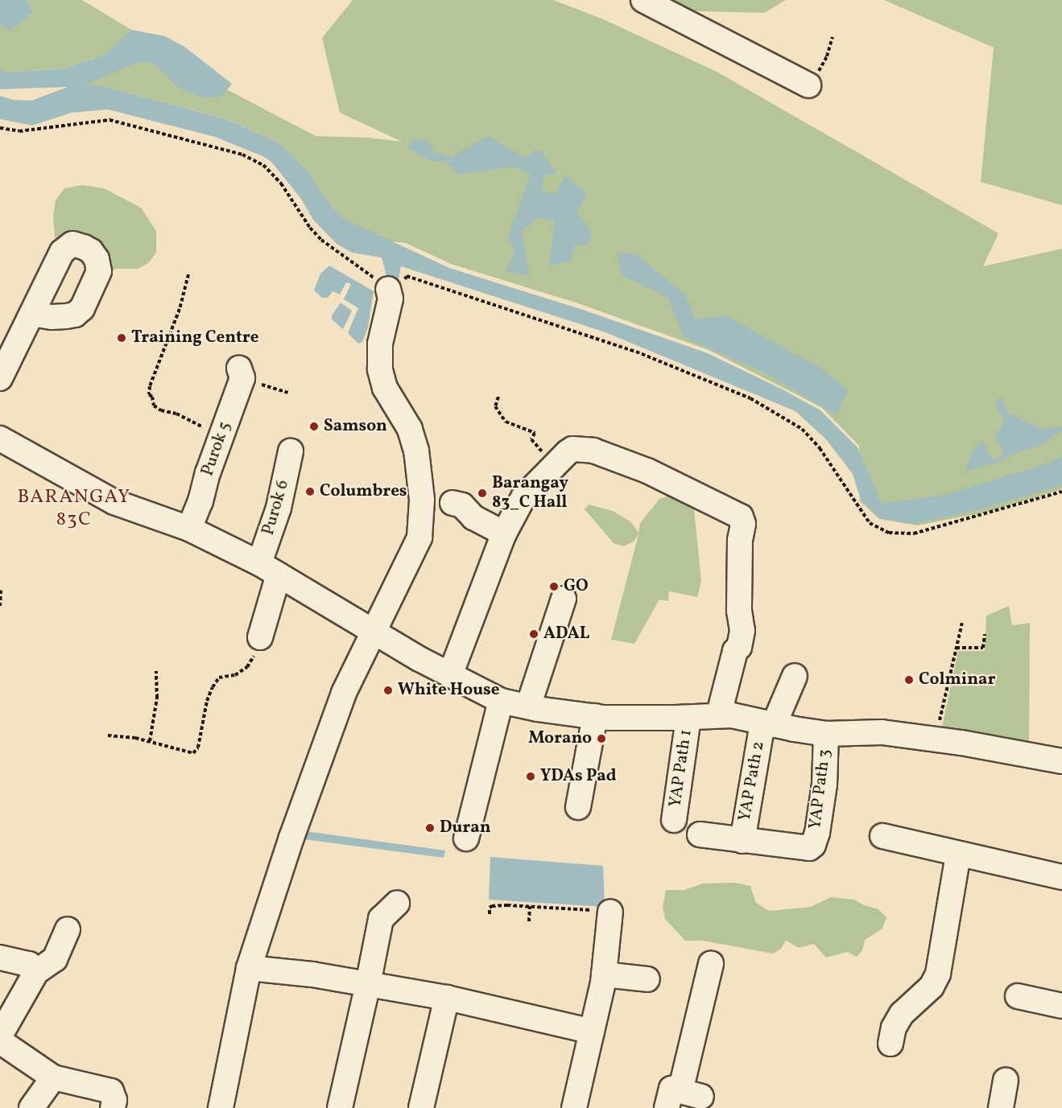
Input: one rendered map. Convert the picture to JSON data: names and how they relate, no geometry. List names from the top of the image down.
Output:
{
  "streets": {
    "street": [
      "Purok 5",
      "Purok 6",
      "YAP Path 1",
      "YAP Path 2",
      "YAP Path 3"
    ]
  },
  "crossings": [
    ["YAP Path 2", "YAP Path 3"]
  ],
  "districts": ["BARANGAY 83C"],
  "places": [
    "Training Centre",
    "Samson",
    "Columbres",
    "Barangay 83_C Hall",
    "GO",
    "ADAL",
    "Colminar",
    "White House",
    "Morano",
    "YDAs Pad",
    "Duran"
  ]
}
